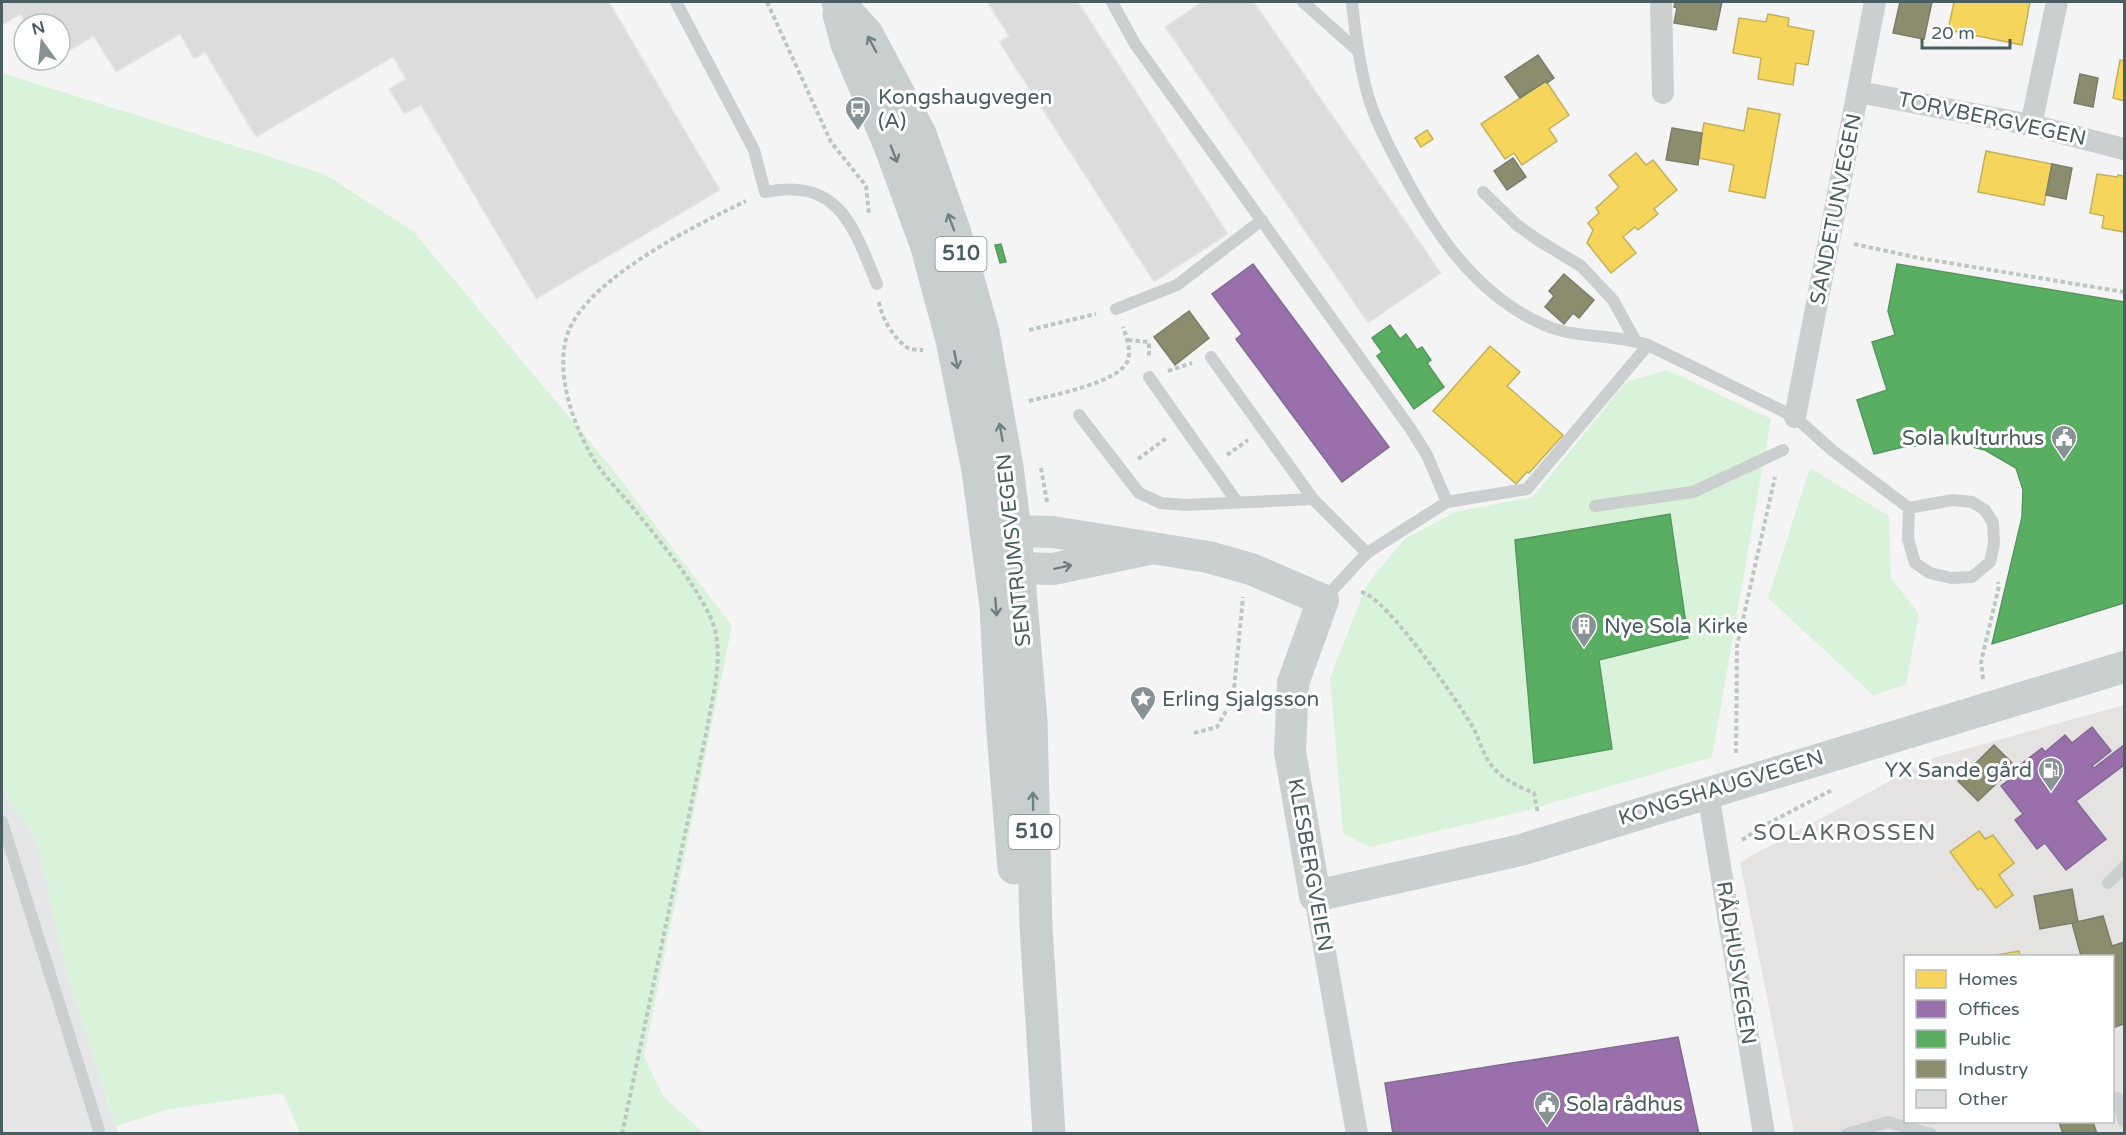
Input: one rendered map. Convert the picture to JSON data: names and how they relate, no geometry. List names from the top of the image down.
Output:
{
  "streets": {
    "main road": ["510", "SENTRUMSVEGEN"],
    "street": [
      "TORVBERGVEGEN",
      "SANDETUNVEGEN",
      "KONGSHAUGVEGEN",
      "KLESBERGVEIEN",
      "RÅDHUSVEGEN"
    ]
  },
  "crossings": [
    ["TORVBERGVEGEN", "SANDETUNVEGEN"],
    ["KONGSHAUGVEGEN", "KLESBERGVEIEN"],
    ["KONGSHAUGVEGEN", "RÅDHUSVEGEN"]
  ],
  "districts": ["SOLAKROSSEN"],
  "places": {
    "bus stop": ["Kongshaugvegen (A)"],
    "public building": ["Sola kulturhus", "Sola rådhus"],
    "building": ["Nye Sola Kirke"],
    "place": ["Erling Sjalgsson"],
    "fuel station": ["YX Sande gård"]
  },
  "legend": [
    "Homes",
    "Offices",
    "Public",
    "Industry",
    "Other"
  ],
  "scale_bar": "20 m",
  "north": "top"
}
